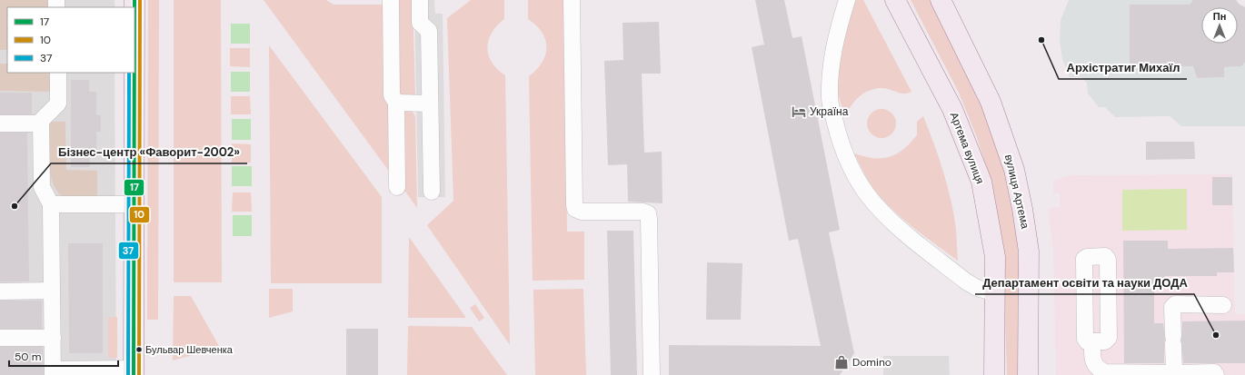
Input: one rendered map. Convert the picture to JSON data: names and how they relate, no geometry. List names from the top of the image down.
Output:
{
  "streets": {
    "main road": ["Артема вулиця", "вулиця Артема"]
  },
  "places": {
    "other": [
      "Архістратиг Михаїл",
      "Бізнес-центр «Фаворит-2002»",
      "Департамент освіти та науки ДОДА",
      "Бульвар Шевченка"
    ],
    "hotel": ["Україна"],
    "shop": ["Domino"]
  },
  "lines": ["transit line 17", "transit line 10", "transit line 37"],
  "legend": ["17", "10", "37"],
  "scale_bar": "50 m",
  "north": "top"
}
